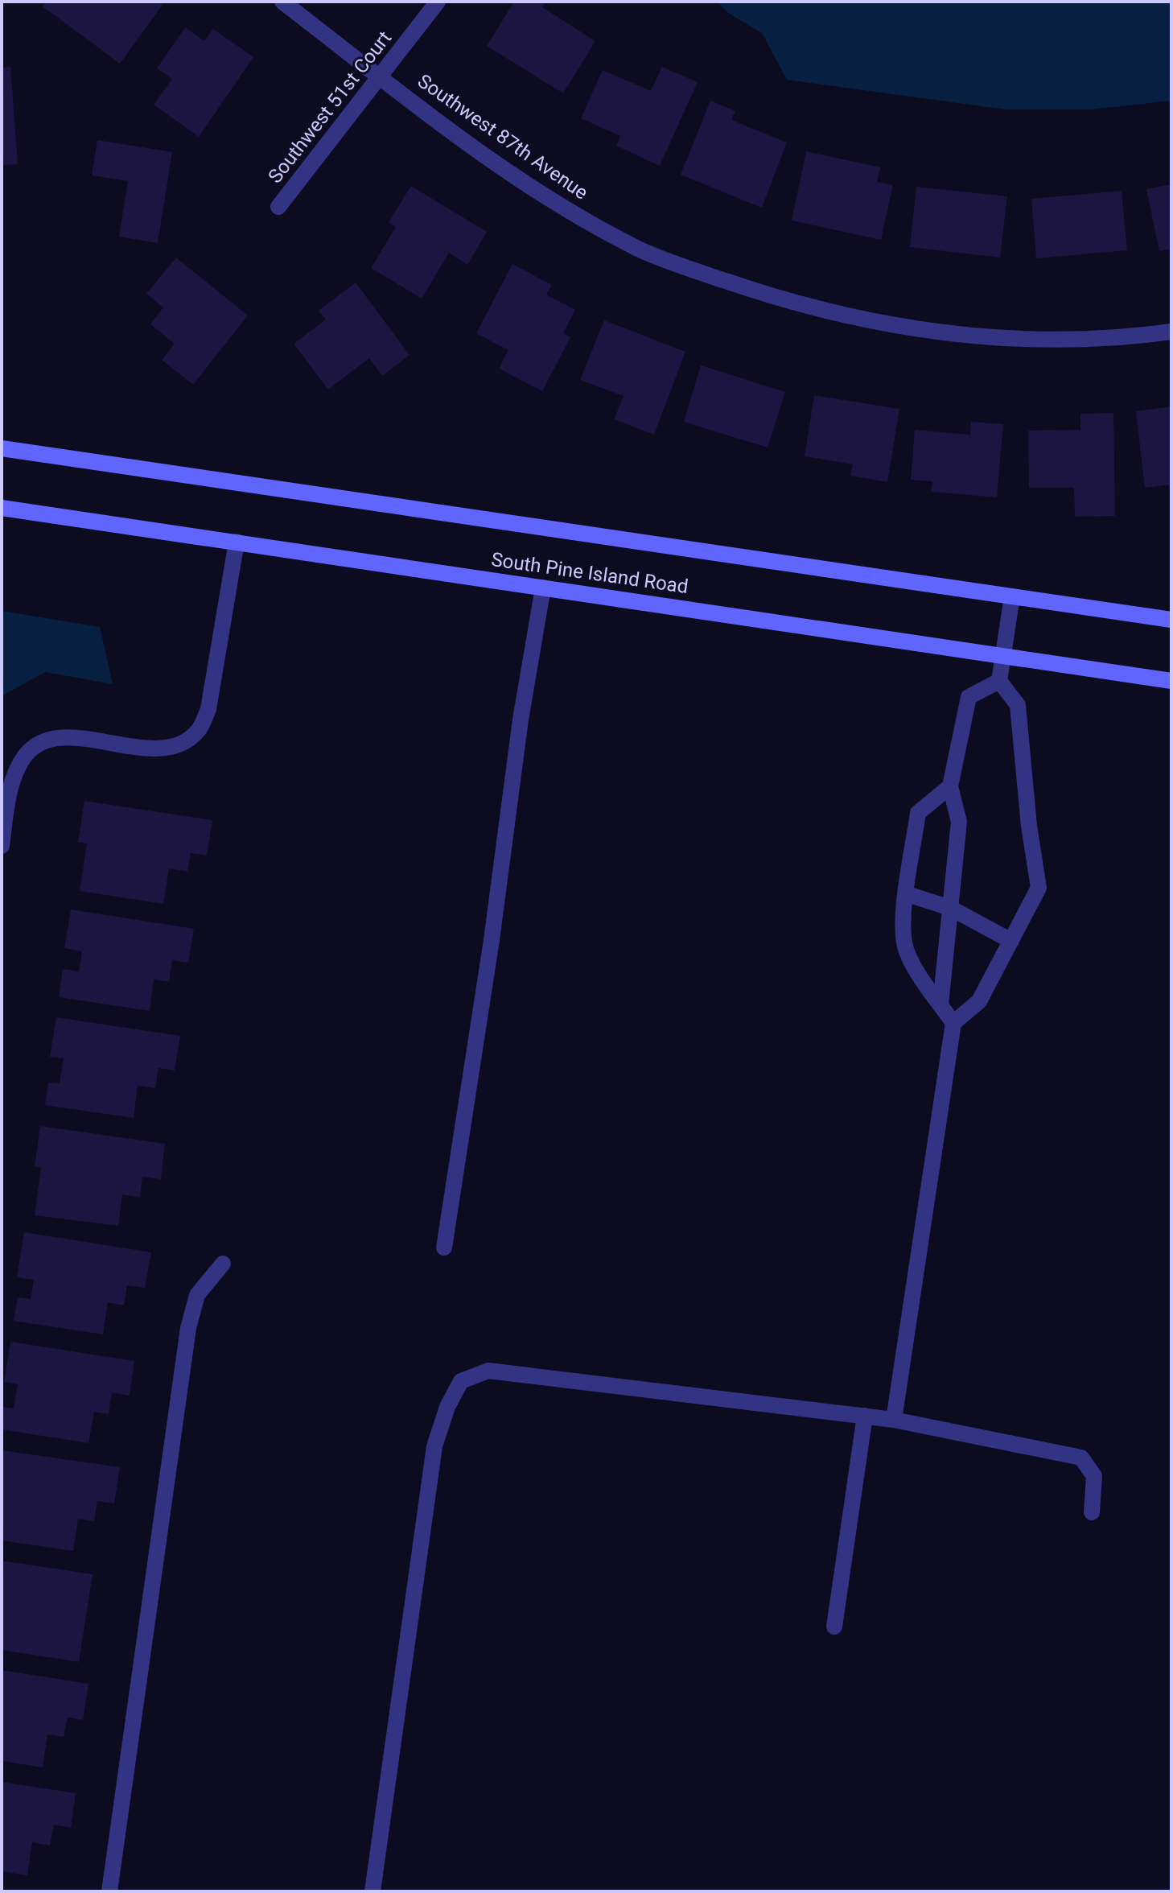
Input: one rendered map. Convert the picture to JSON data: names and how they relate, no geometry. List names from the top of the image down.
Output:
{
  "streets": {
    "main road": ["South Pine Island Road"],
    "street": ["Southwest 51st Court", "Southwest 87th Avenue"]
  },
  "crossings": [
    ["Southwest 51st Court", "Southwest 87th Avenue"]
  ]
}
